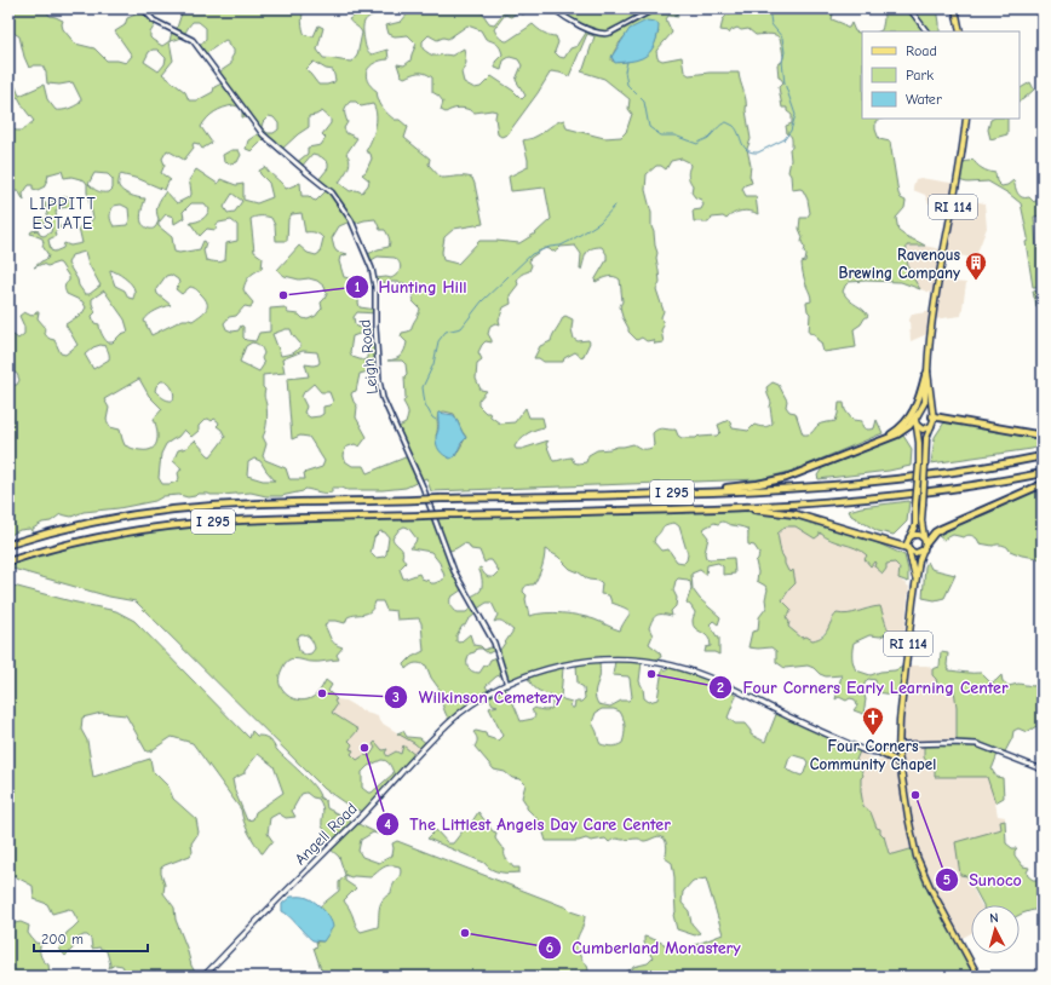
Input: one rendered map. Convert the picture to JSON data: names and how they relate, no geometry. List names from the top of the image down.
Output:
{
  "streets": {
    "highway": ["I 295"],
    "main road": ["RI 114", "Angell Road"],
    "street": ["Leigh Road"]
  },
  "crossings": [
    ["Leigh Road", "Angell Road"]
  ],
  "districts": ["LIPPITT ESTATE"],
  "places": {
    "building": ["Ravenous Brewing Company"],
    "other": [
      "Hunting Hill",
      "Four Corners Early Learning Center",
      "Wilkinson Cemetery",
      "The Littlest Angels Day Care Center",
      "Sunoco",
      "Cumberland Monastery"
    ],
    "church": ["Four Corners Community Chapel"]
  },
  "legend": ["Road", "Park", "Water"],
  "scale_bar": "200 m",
  "north": "top"
}
